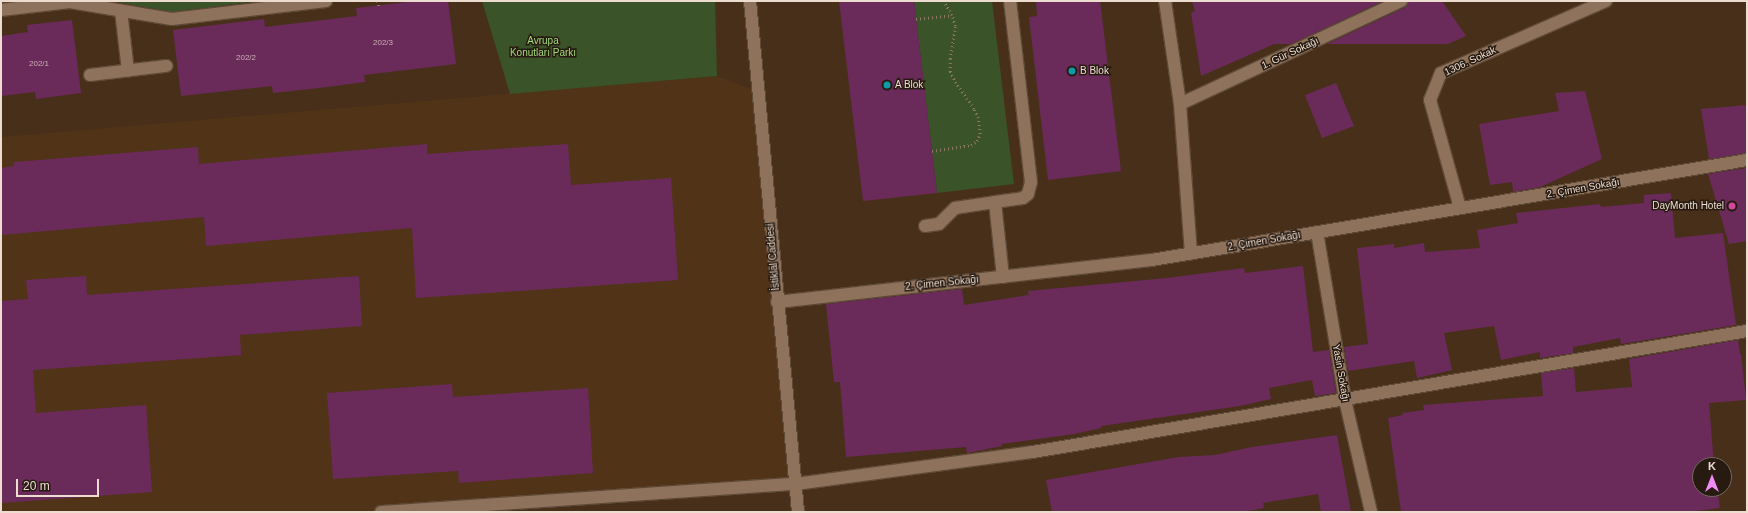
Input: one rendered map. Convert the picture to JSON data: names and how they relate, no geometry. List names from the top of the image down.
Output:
{
  "streets": {
    "street": [
      "1. Gür Sokağı",
      "1306. Sokak",
      "2. Çimen Sokağı",
      "İstiklal Caddesi",
      "Yasin Sokağı"
    ]
  },
  "crossings": [
    ["1306. Sokak", "2. Çimen Sokağı"],
    ["2. Çimen Sokağı", "İstiklal Caddesi"],
    ["2. Çimen Sokağı", "Yasin Sokağı"]
  ],
  "parks": ["Avrupa Konutları Parkı"],
  "places": ["B Blok", "A Blok", "DayMonth Hotel"],
  "house_numbers": ["202/3", "202/2", "202/1"],
  "scale_bar": "20 m",
  "north": "top"
}
